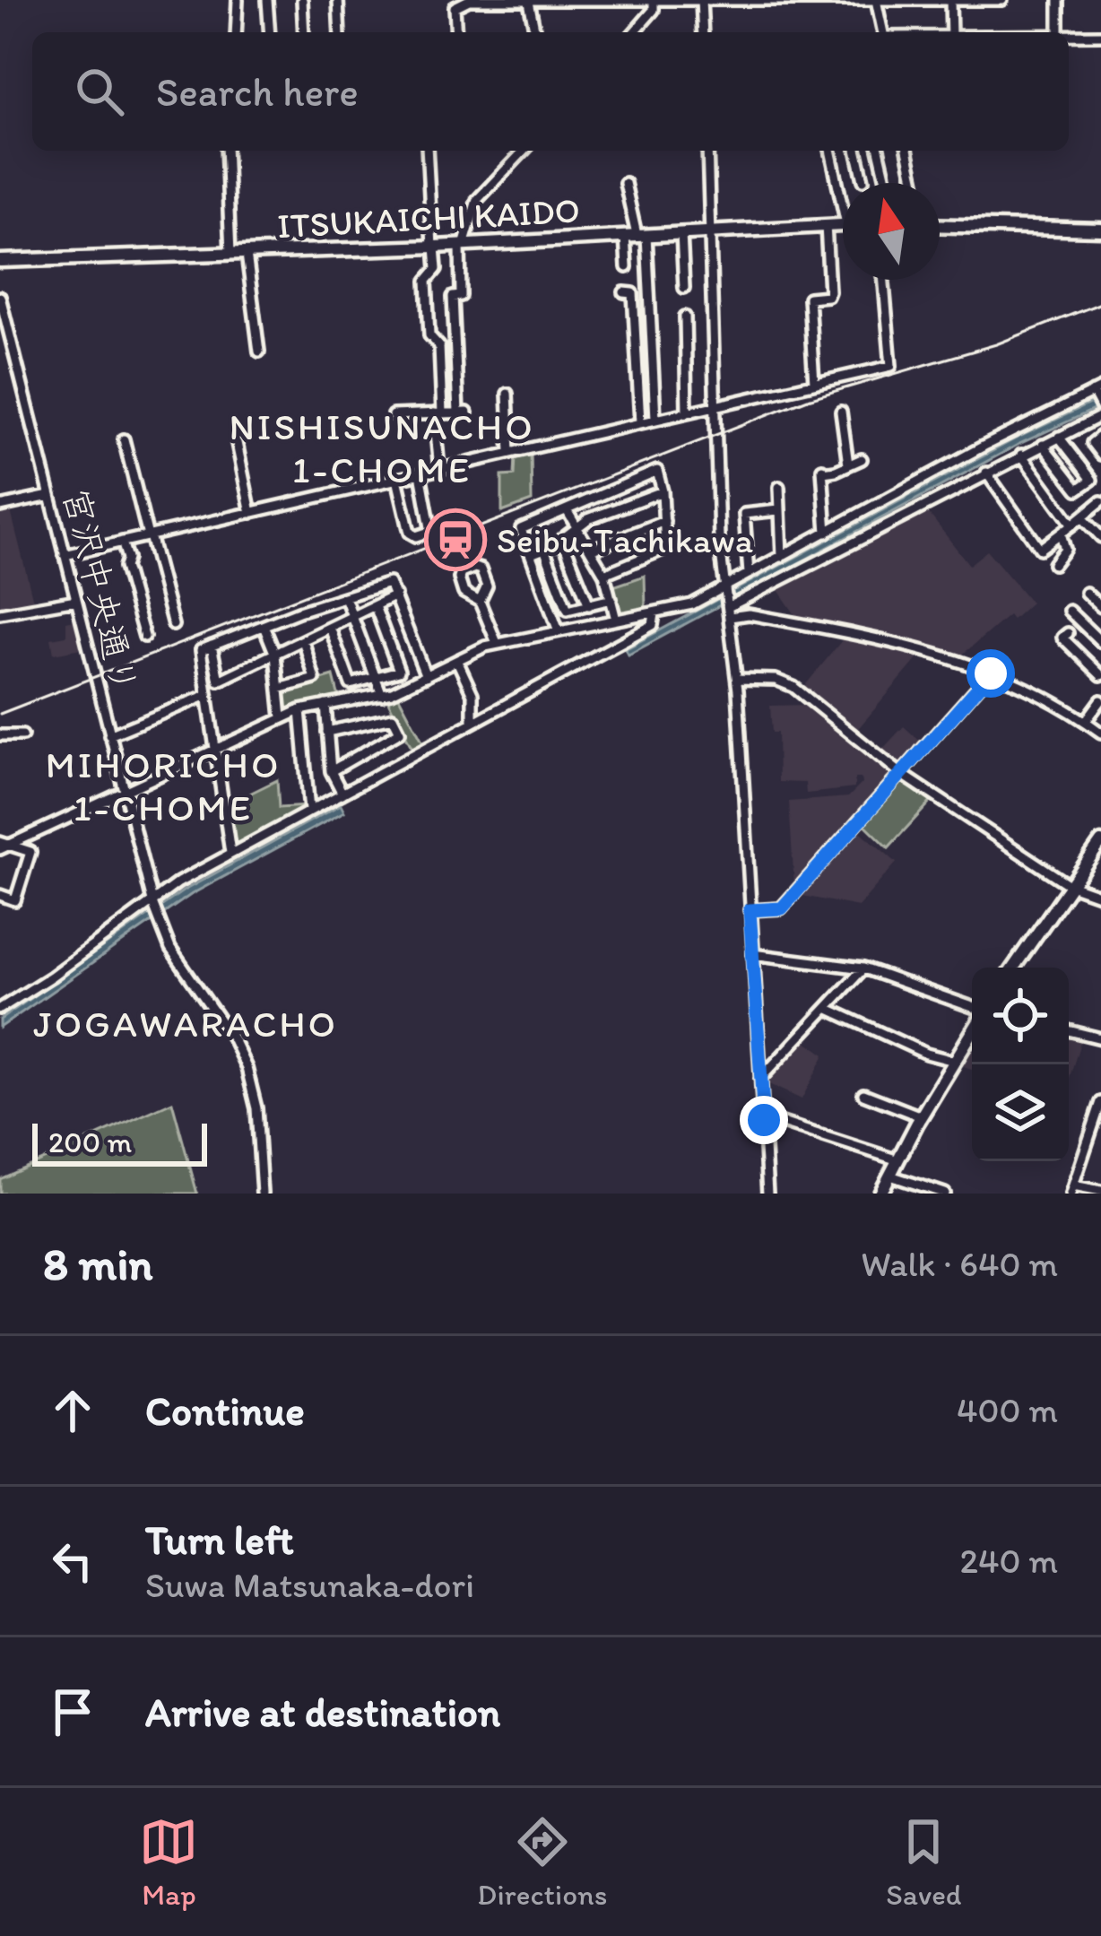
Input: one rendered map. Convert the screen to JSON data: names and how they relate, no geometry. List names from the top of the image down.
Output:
{
  "streets": {
    "main road": ["ITSUKAICHI KAIDO"],
    "street": ["宮沢中央通り"]
  },
  "districts": ["NISHISUNACHO 1-CHOME", "MIHORICHO 1-CHOME", "JOGAWARACHO"],
  "places": {
    "station": ["Seibu-Tachikawa"]
  },
  "scale_bar": "200 m",
  "north": "top",
  "page": {
    "search": "Search here",
    "scale": "200 m",
    "heading": ["8 min", "Walk · 640 m"],
    "list": [
      ["Continue", "400 m"],
      ["Turn left", "Suwa Matsunaka-dori", "240 m"],
      "Arrive at destination"
    ],
    "nav": ["Map", "Directions", "Saved"]
  }
}
